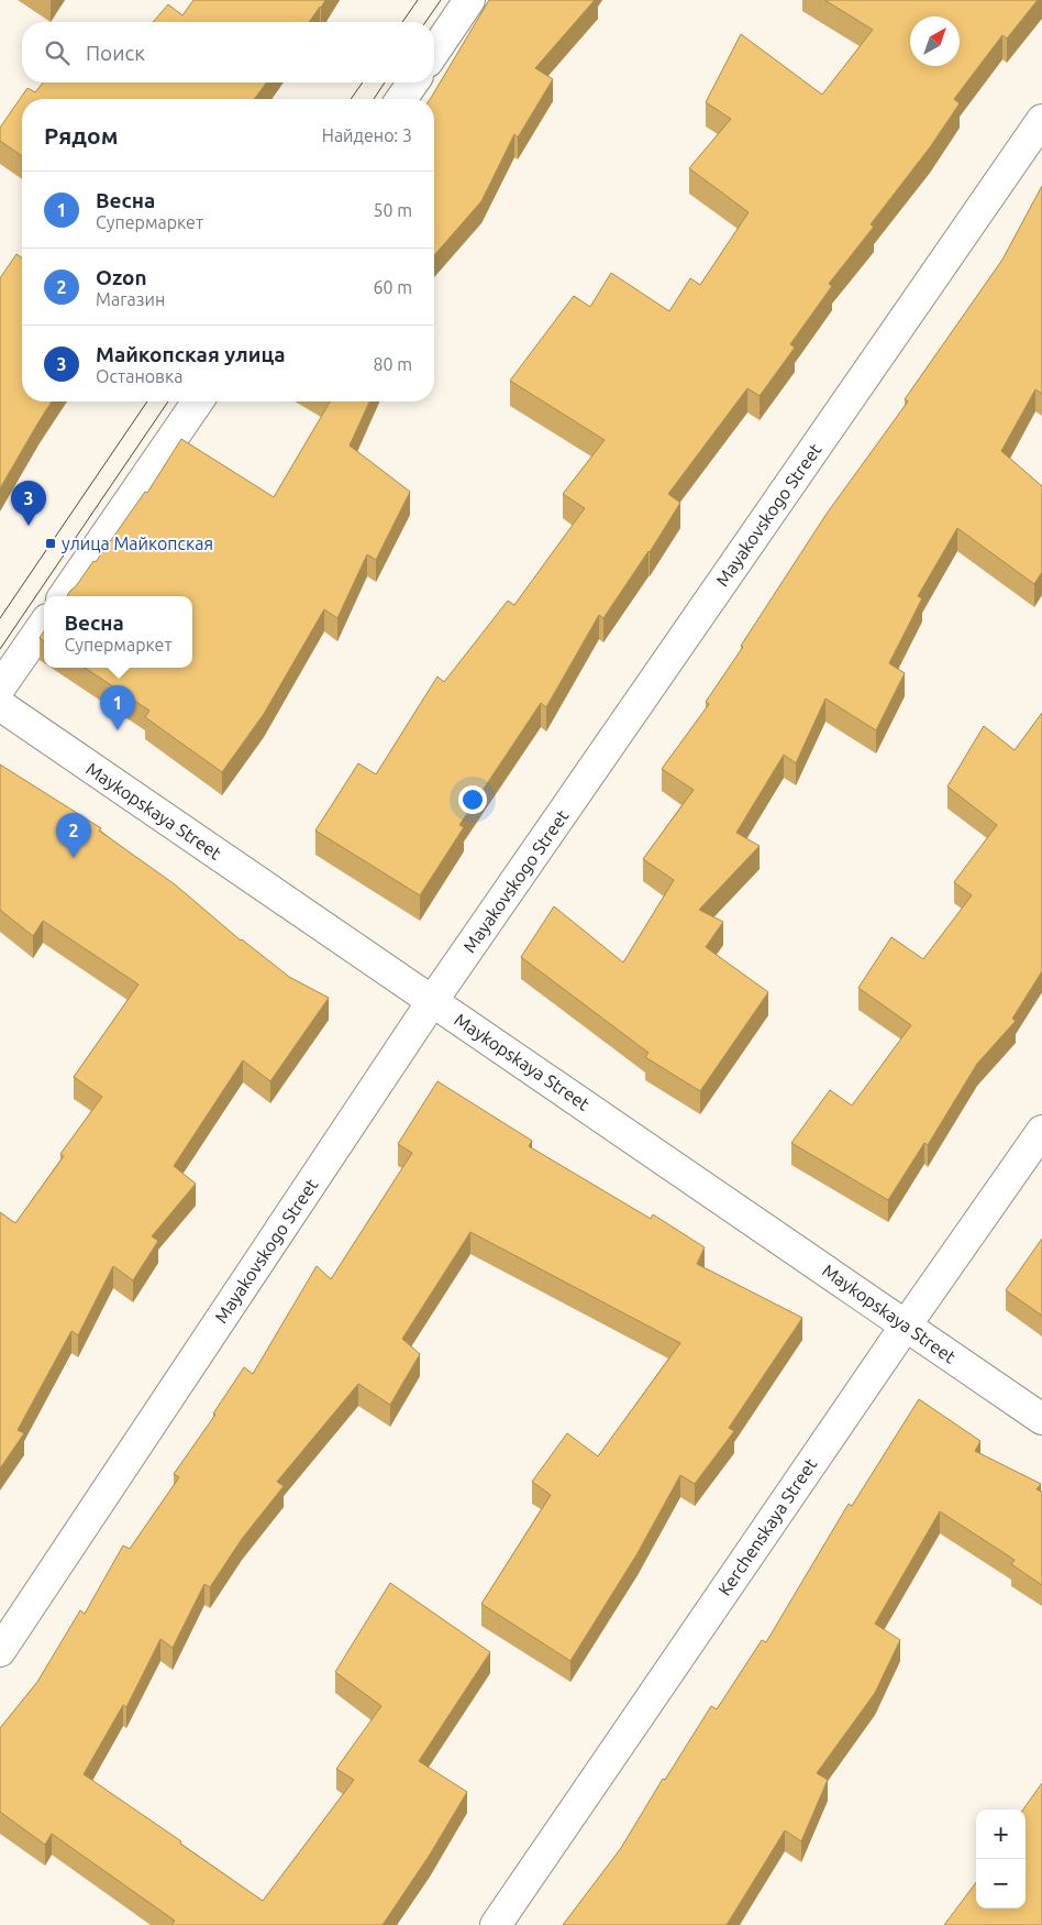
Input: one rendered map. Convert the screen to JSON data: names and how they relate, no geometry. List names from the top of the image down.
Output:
{
  "streets": {
    "street": ["Mayakovskogo Street", "Maykopskaya Street", "Kerchenskaya Street"]
  },
  "crossings": [
    ["Mayakovskogo Street", "Maykopskaya Street"],
    ["Maykopskaya Street", "Kerchenskaya Street"]
  ],
  "places": {
    "transit": ["улица Майкопская"]
  },
  "north": "top right",
  "page": {
    "search": "Поиск",
    "heading": ["Рядом", "Найдено: 3"],
    "list": [
      {
        "mark": "1",
        "name": "Весна",
        "note": "Супермаркет",
        "value": "50 m"
      },
      {
        "mark": "2",
        "name": "Ozon",
        "note": "Магазин",
        "value": "60 m"
      },
      {
        "mark": "3",
        "name": "Майкопская улица",
        "note": "Остановка",
        "value": "80 m"
      }
    ],
    "pins": ["3", "1", "2"],
    "popup": ["Весна", "Супермаркет"],
    "map_buttons": ["+", "−"]
  }
}
